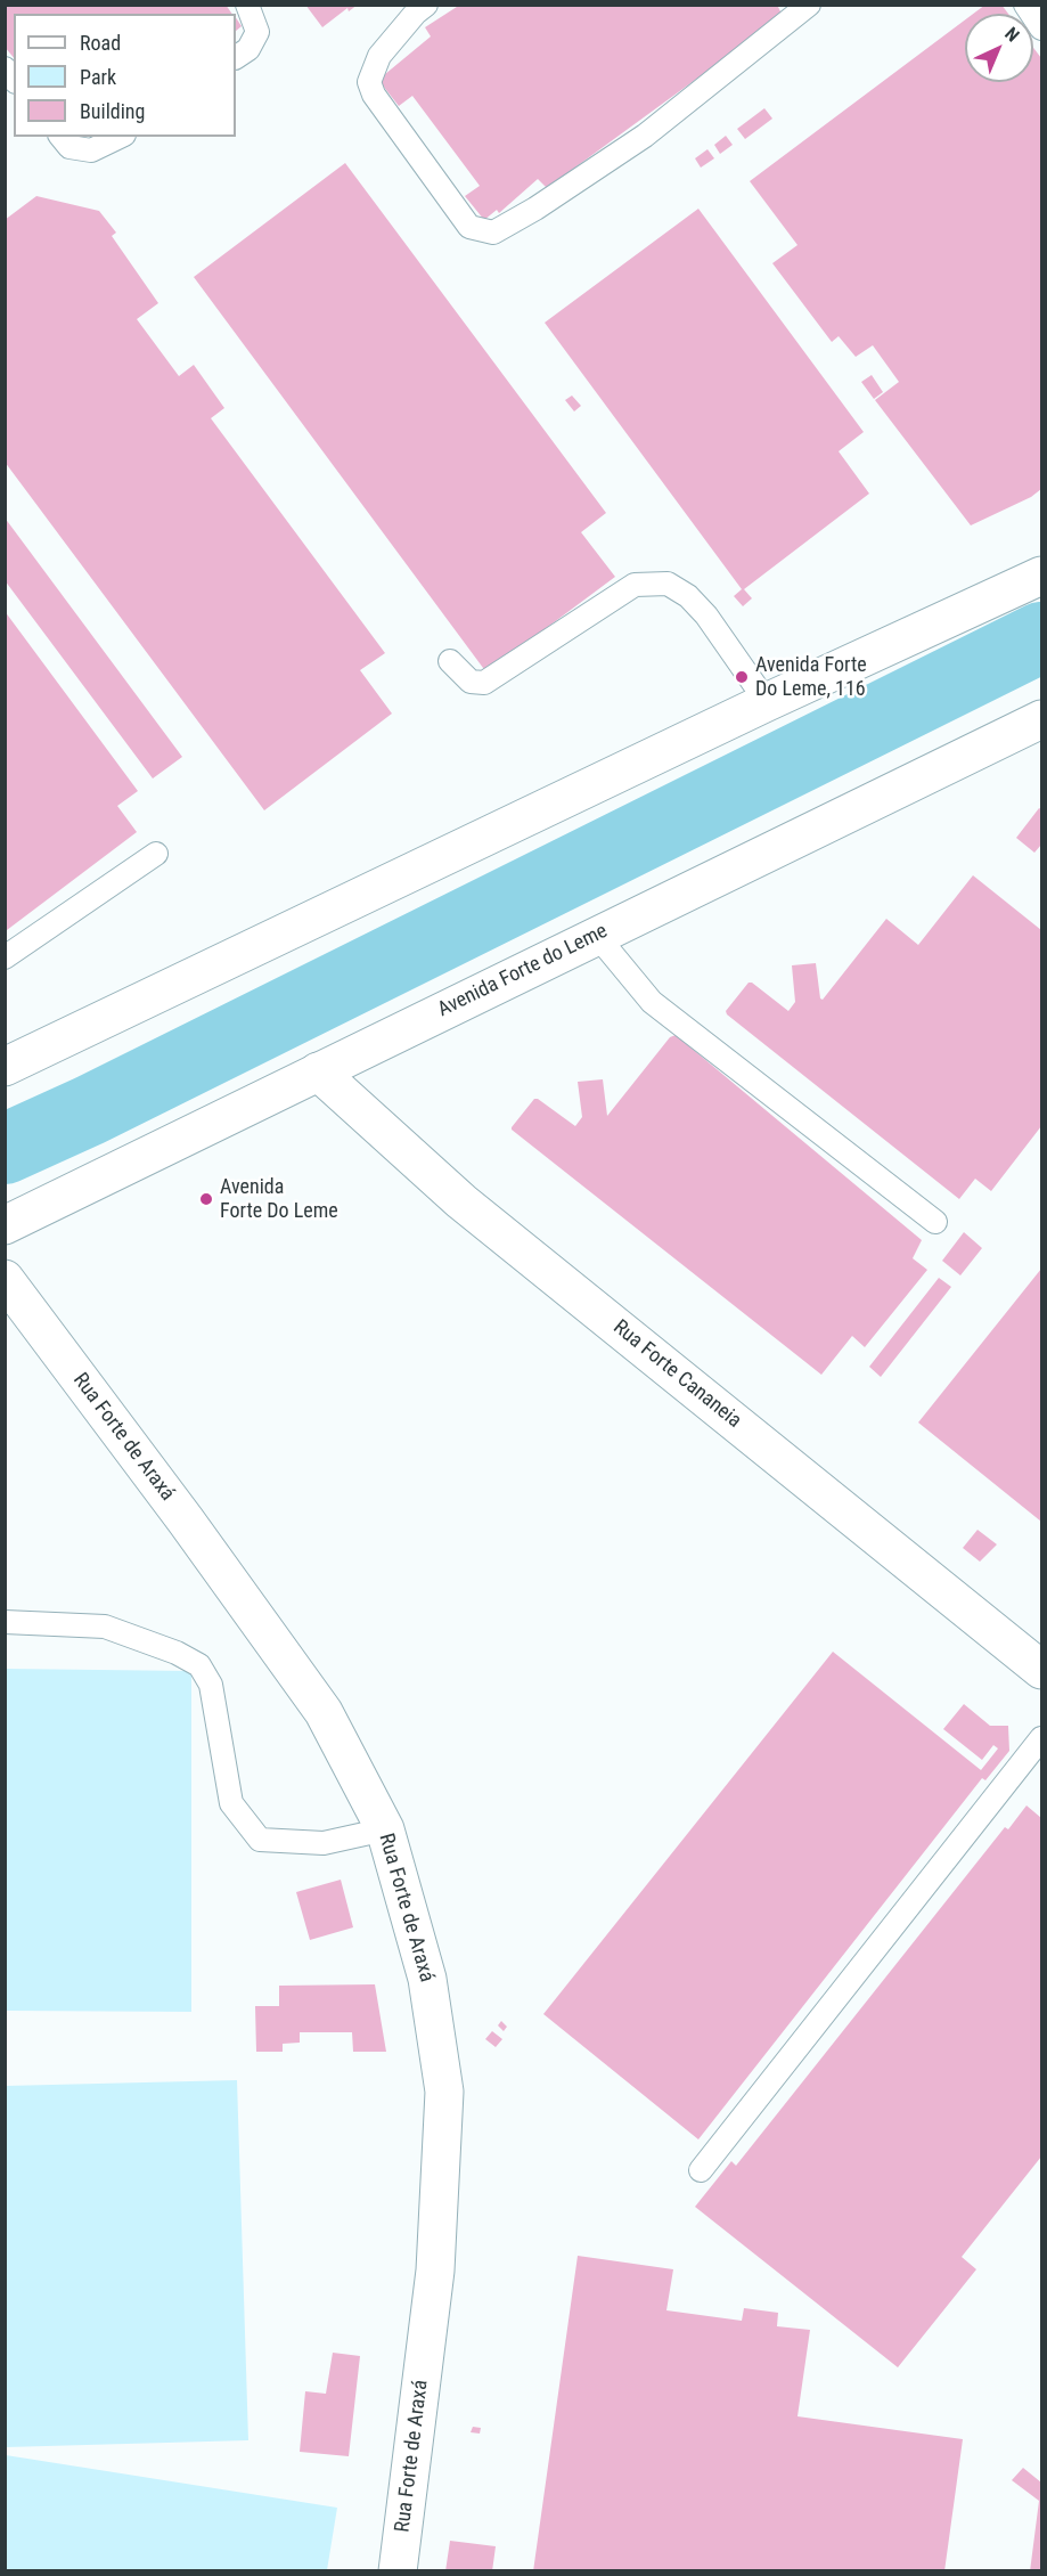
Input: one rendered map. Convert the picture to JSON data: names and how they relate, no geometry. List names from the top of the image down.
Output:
{
  "streets": {
    "street": ["Avenida Forte do Leme", "Rua Forte Cananeia", "Rua Forte de Araxá"]
  },
  "crossings": [
    ["Avenida Forte do Leme", "Rua Forte Cananeia"]
  ],
  "places": ["Avenida Forte Do Leme, 116", "Avenida Forte Do Leme"],
  "legend": ["Road", "Park", "Building"],
  "north": "top right"
}
